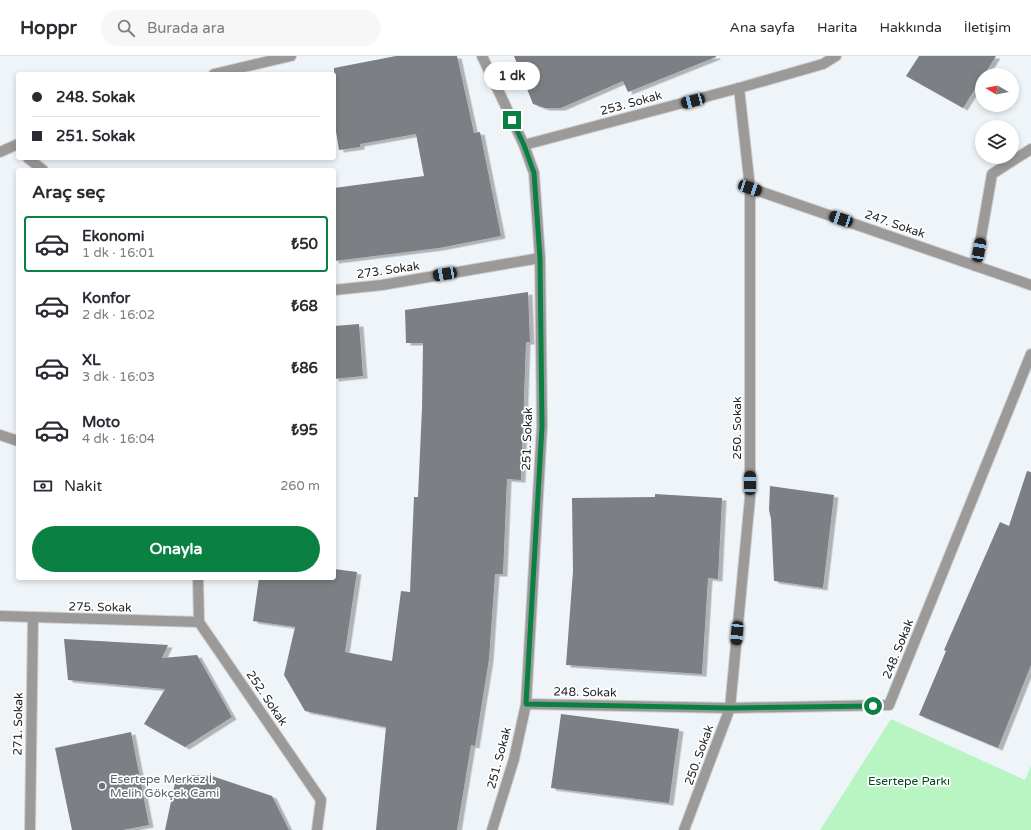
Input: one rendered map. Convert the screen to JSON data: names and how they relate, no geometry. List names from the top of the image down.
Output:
{
  "streets": {
    "street": [
      "253. Sokak",
      "247. Sokak",
      "273. Sokak",
      "250. Sokak",
      "251. Sokak",
      "275. Sokak",
      "248. Sokak",
      "252. Sokak",
      "271. Sokak"
    ]
  },
  "crossings": [
    ["253. Sokak", "250. Sokak"],
    ["253. Sokak", "251. Sokak"],
    ["247. Sokak", "250. Sokak"],
    ["273. Sokak", "251. Sokak"],
    ["250. Sokak", "248. Sokak"],
    ["251. Sokak", "248. Sokak"],
    ["275. Sokak", "252. Sokak"],
    ["275. Sokak", "271. Sokak"]
  ],
  "parks": ["Esertepe Parkı"],
  "places": ["Esertepe Merkez İ. Melih Gökçek Cami"],
  "north": "left",
  "page": {
    "header": "Hoppr",
    "search": "Burada ara",
    "nav": [
      "Ana sayfa",
      "Harita",
      "Hakkında",
      "İletişim"
    ],
    "bubble": "1 dk",
    "banner": ["248. Sokak", "251. Sokak"],
    "heading": "Araç seç",
    "list": [
      {
        "name": "Ekonomi",
        "note": "1 dk · 16:01",
        "value": "₺50"
      },
      {
        "name": "Konfor",
        "note": "2 dk · 16:02",
        "value": "₺68"
      },
      {
        "name": "XL",
        "note": "3 dk · 16:03",
        "value": "₺86"
      },
      {
        "name": "Moto",
        "note": "4 dk · 16:04",
        "value": "₺95"
      }
    ],
    "pay": ["Nakit", "260 m"],
    "buttons": "Onayla"
  }
}
